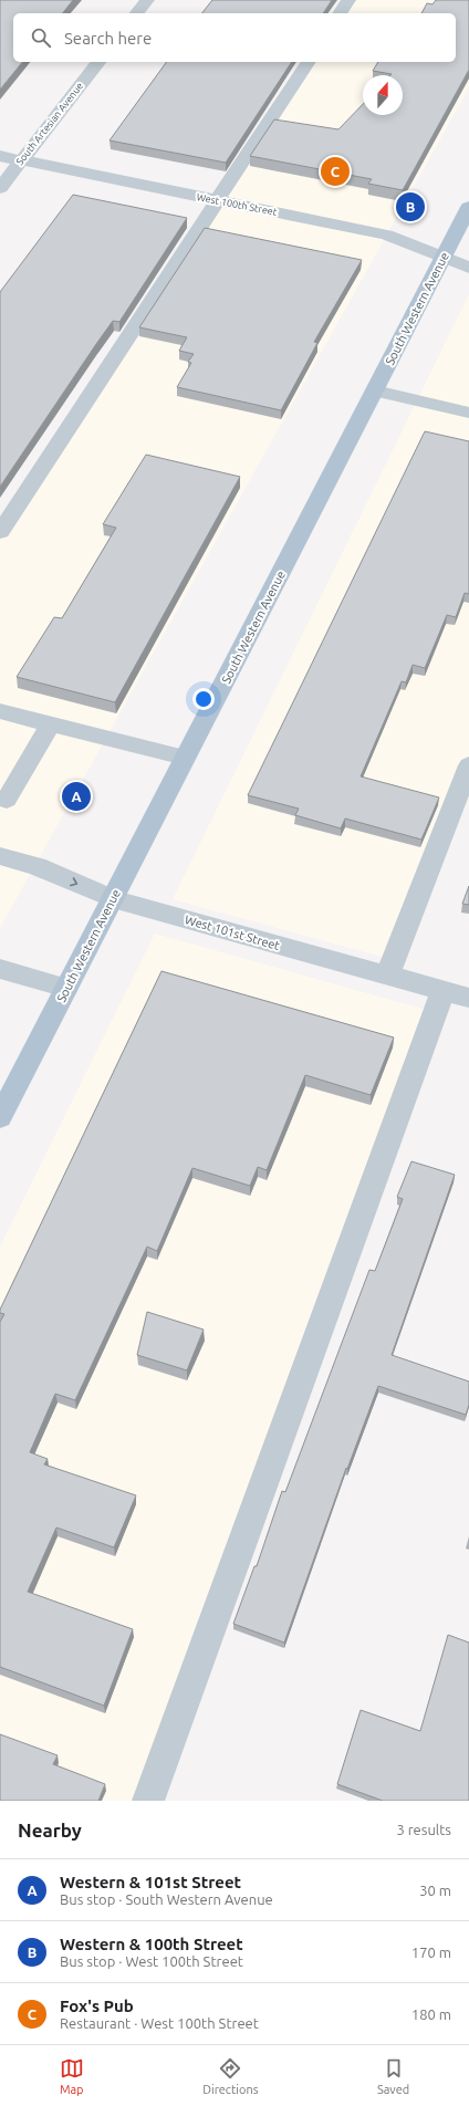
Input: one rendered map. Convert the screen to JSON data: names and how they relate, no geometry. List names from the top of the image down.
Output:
{
  "streets": {
    "main road": ["South Western Avenue"],
    "street": ["South Artesian Avenue", "West 100th Street", "West 101st Street"]
  },
  "crossings": [
    ["South Artesian Avenue", "West 100th Street"],
    ["West 100th Street", "South Western Avenue"],
    ["South Western Avenue", "West 101st Street"]
  ],
  "north": "top",
  "page": {
    "search": "Search here",
    "pins": ["C", "B", "A"],
    "heading": ["Nearby", "3 results"],
    "list": [
      {
        "mark": "A",
        "name": "Western & 101st Street",
        "note": "Bus stop · South Western Avenue",
        "value": "30 m"
      },
      {
        "mark": "B",
        "name": "Western & 100th Street",
        "note": "Bus stop · West 100th Street",
        "value": "170 m"
      },
      {
        "mark": "C",
        "name": "Fox's Pub",
        "note": "Restaurant · West 100th Street",
        "value": "180 m"
      }
    ],
    "nav": ["Map", "Directions", "Saved"]
  }
}
